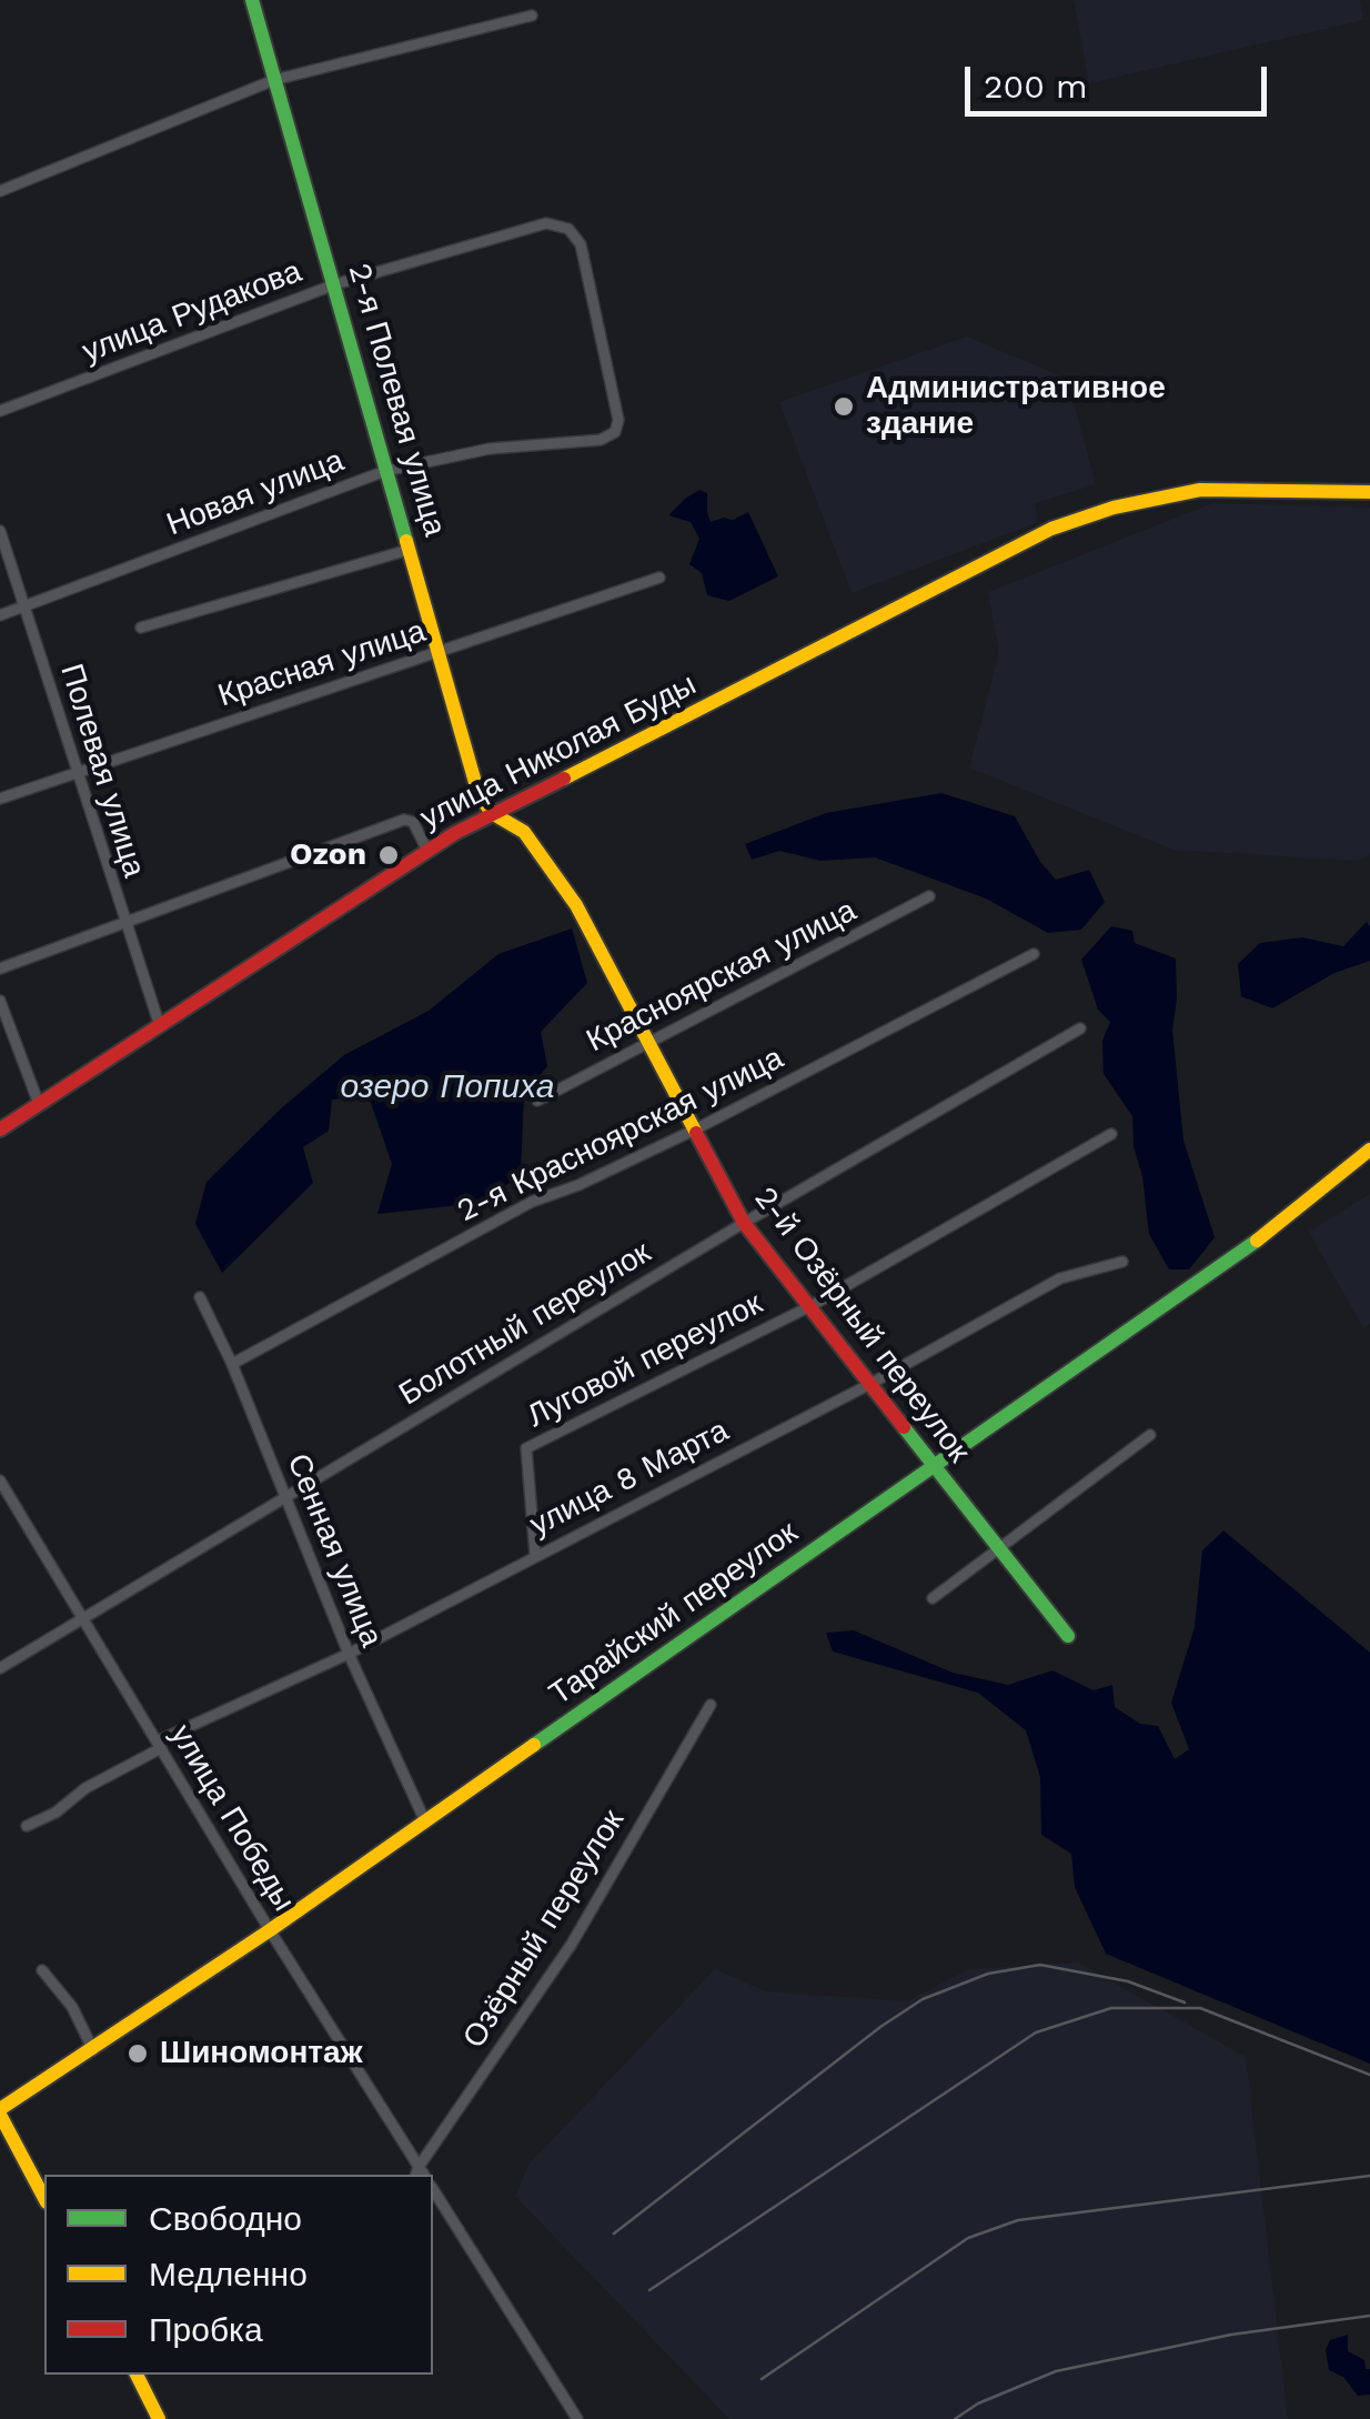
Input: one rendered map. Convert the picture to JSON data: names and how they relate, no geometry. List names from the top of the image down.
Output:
{
  "streets": {
    "street": [
      "улица Рудакова",
      "2-я Полевая улица",
      "Новая улица",
      "Красная улица",
      "улица Николая Буды",
      "Полевая улица",
      "Красноярская улица",
      "2-я Красноярская улица",
      "Болотный переулок",
      "2-й Озёрный переулок",
      "Луговой переулок",
      "улица 8 Марта",
      "Сенная улица",
      "Тарайский переулок",
      "улица Победы",
      "Озёрный переулок"
    ]
  },
  "crossings": [
    ["улица Рудакова", "2-я Полевая улица"],
    ["улица Рудакова", "Новая улица"],
    ["2-я Полевая улица", "Новая улица"],
    ["2-я Полевая улица", "Красная улица"],
    ["2-я Полевая улица", "улица Николая Буды"],
    ["2-я Полевая улица", "2-й Озёрный переулок"],
    ["Новая улица", "Полевая улица"],
    ["Красная улица", "Полевая улица"],
    ["улица Николая Буды", "Полевая улица"],
    ["улица Николая Буды", "2-й Озёрный переулок"],
    ["Красноярская улица", "2-й Озёрный переулок"],
    ["2-я Красноярская улица", "2-й Озёрный переулок"],
    ["2-я Красноярская улица", "Сенная улица"],
    ["Болотный переулок", "2-й Озёрный переулок"],
    ["Болотный переулок", "Сенная улица"],
    ["Болотный переулок", "улица Победы"],
    ["2-й Озёрный переулок", "Луговой переулок"],
    ["2-й Озёрный переулок", "улица 8 Марта"],
    ["2-й Озёрный переулок", "Тарайский переулок"],
    ["Луговой переулок", "улица 8 Марта"],
    ["улица 8 Марта", "Сенная улица"],
    ["улица 8 Марта", "улица Победы"],
    ["Сенная улица", "Тарайский переулок"],
    ["Тарайский переулок", "улица Победы"],
    ["улица Победы", "Озёрный переулок"]
  ],
  "water": ["озеро Попиха"],
  "places": ["Административное здание", "Ozon", "Шиномонтаж"],
  "legend": ["Свободно", "Медленно", "Пробка"],
  "scale_bar": "200 m"
}
